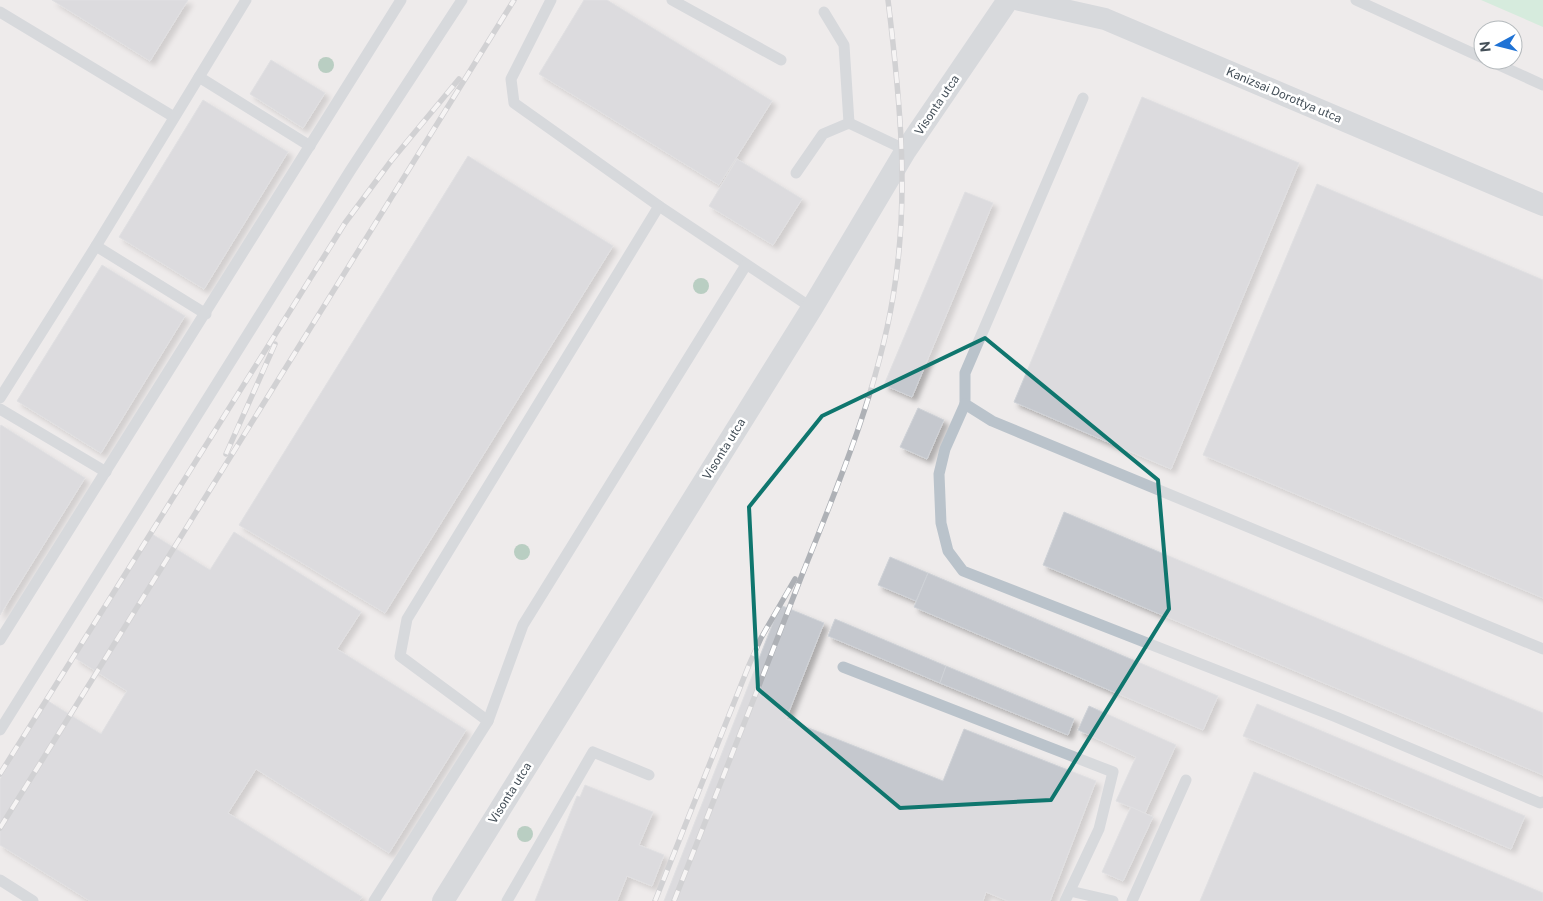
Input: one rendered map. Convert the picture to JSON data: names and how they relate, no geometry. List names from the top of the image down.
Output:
{
  "streets": {
    "street": ["Kanizsai Dorottya utca", "Visonta utca"]
  },
  "north": "left"
}
